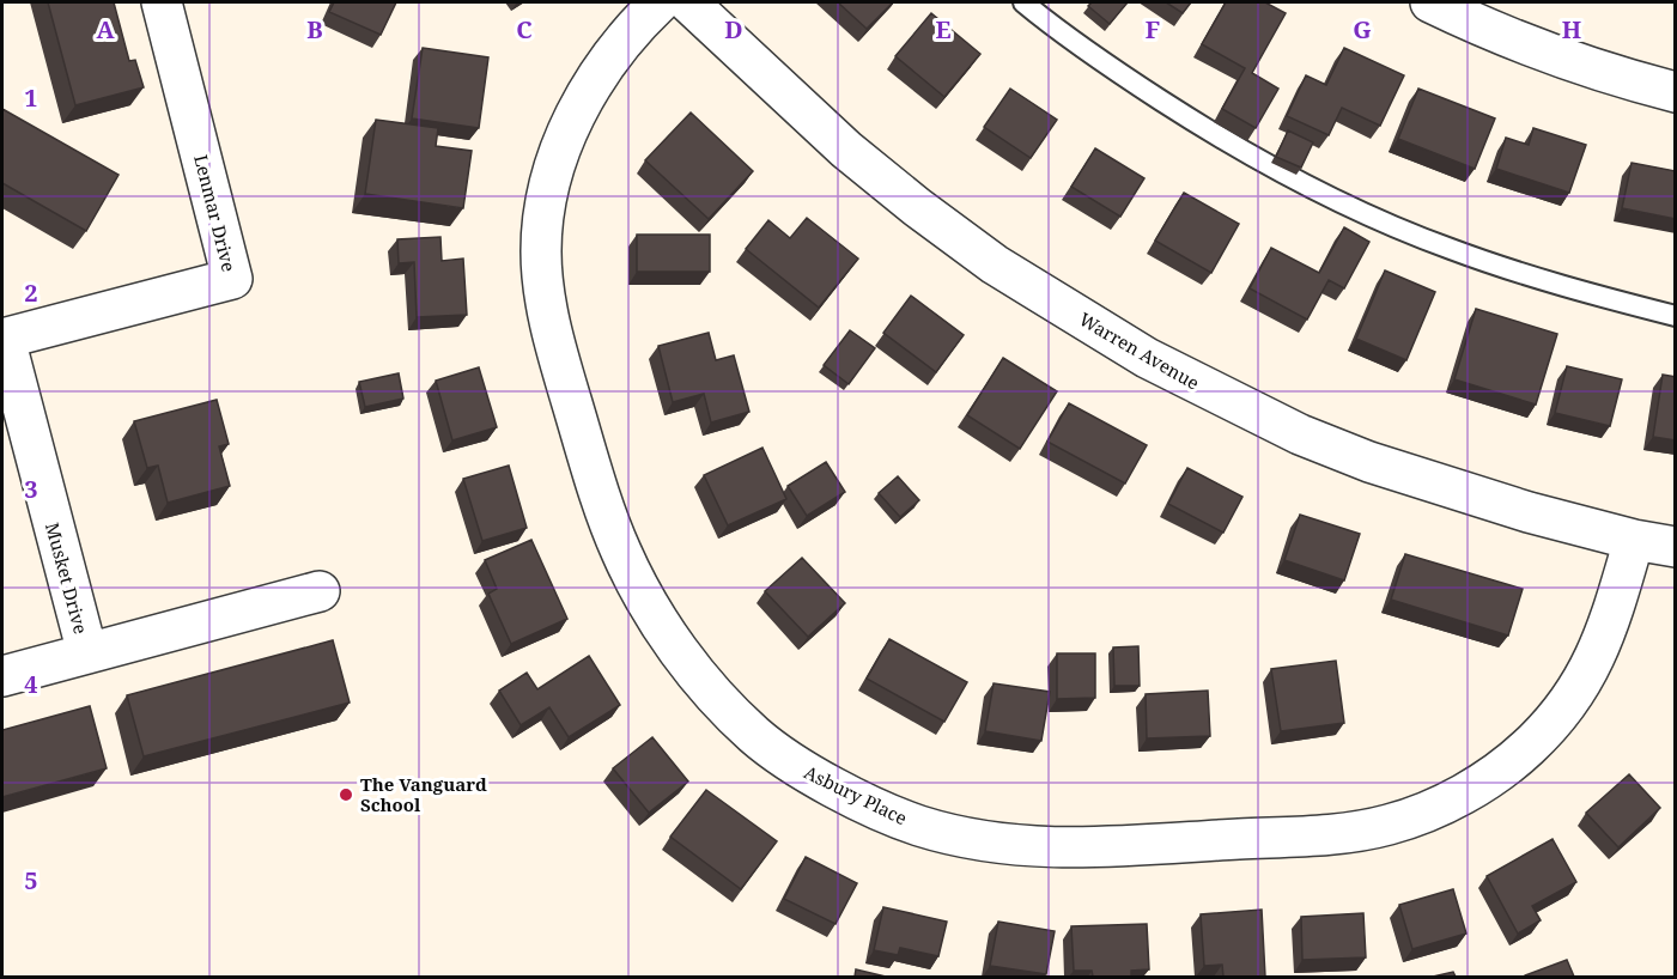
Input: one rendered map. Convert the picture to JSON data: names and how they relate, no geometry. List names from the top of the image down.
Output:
{
  "streets": {
    "street": [
      "Lenmar Drive",
      "Warren Avenue",
      "Musket Drive",
      "Asbury Place"
    ]
  },
  "crossings": [
    ["Lenmar Drive", "Musket Drive"],
    ["Warren Avenue", "Asbury Place"]
  ],
  "places": ["The Vanguard School"],
  "grid": {
    "columns": [
      "A",
      "B",
      "C",
      "D",
      "E",
      "F",
      "G",
      "H"
    ],
    "rows": [
      "1",
      "2",
      "3",
      "4",
      "5"
    ]
  }
}
